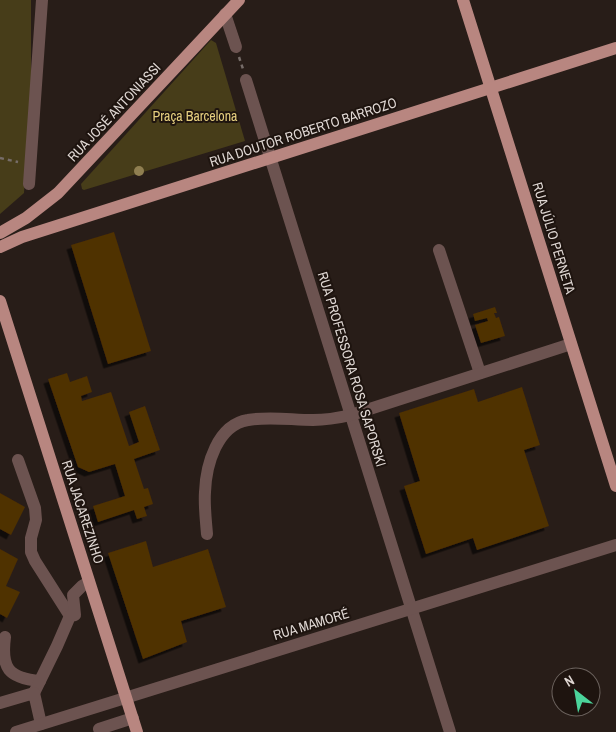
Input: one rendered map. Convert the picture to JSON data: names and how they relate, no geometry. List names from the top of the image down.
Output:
{
  "streets": {
    "main road": [
      "RUA JOSÉ ANTONIASSI",
      "RUA DOUTOR ROBERTO BARROZO",
      "RUA JÚLIO PERNETA",
      "RUA JACAREZINHO"
    ],
    "street": ["RUA PROFESSORA ROSA SAPORSKI", "RUA MAMORÉ"]
  },
  "crossings": [
    ["RUA DOUTOR ROBERTO BARROZO", "RUA JÚLIO PERNETA"],
    ["RUA DOUTOR ROBERTO BARROZO", "RUA PROFESSORA ROSA SAPORSKI"],
    ["RUA PROFESSORA ROSA SAPORSKI", "RUA MAMORÉ"],
    ["RUA JACAREZINHO", "RUA MAMORÉ"]
  ],
  "parks": ["Praça Barcelona"],
  "north": "top left"
}
